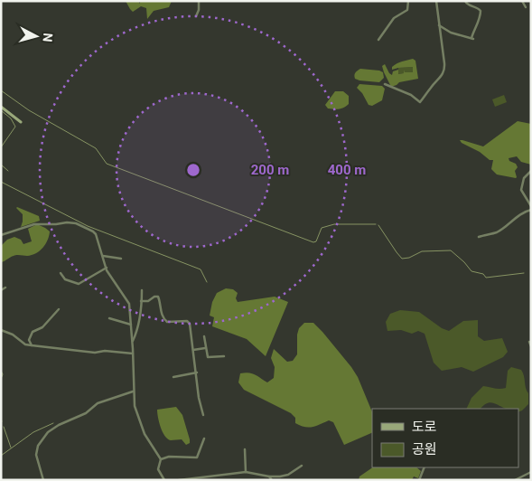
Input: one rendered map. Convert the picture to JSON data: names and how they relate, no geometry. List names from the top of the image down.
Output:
{
  "legend": ["도로", "공원"],
  "north": "right",
  "rings": ["200 m", "400 m"]
}
